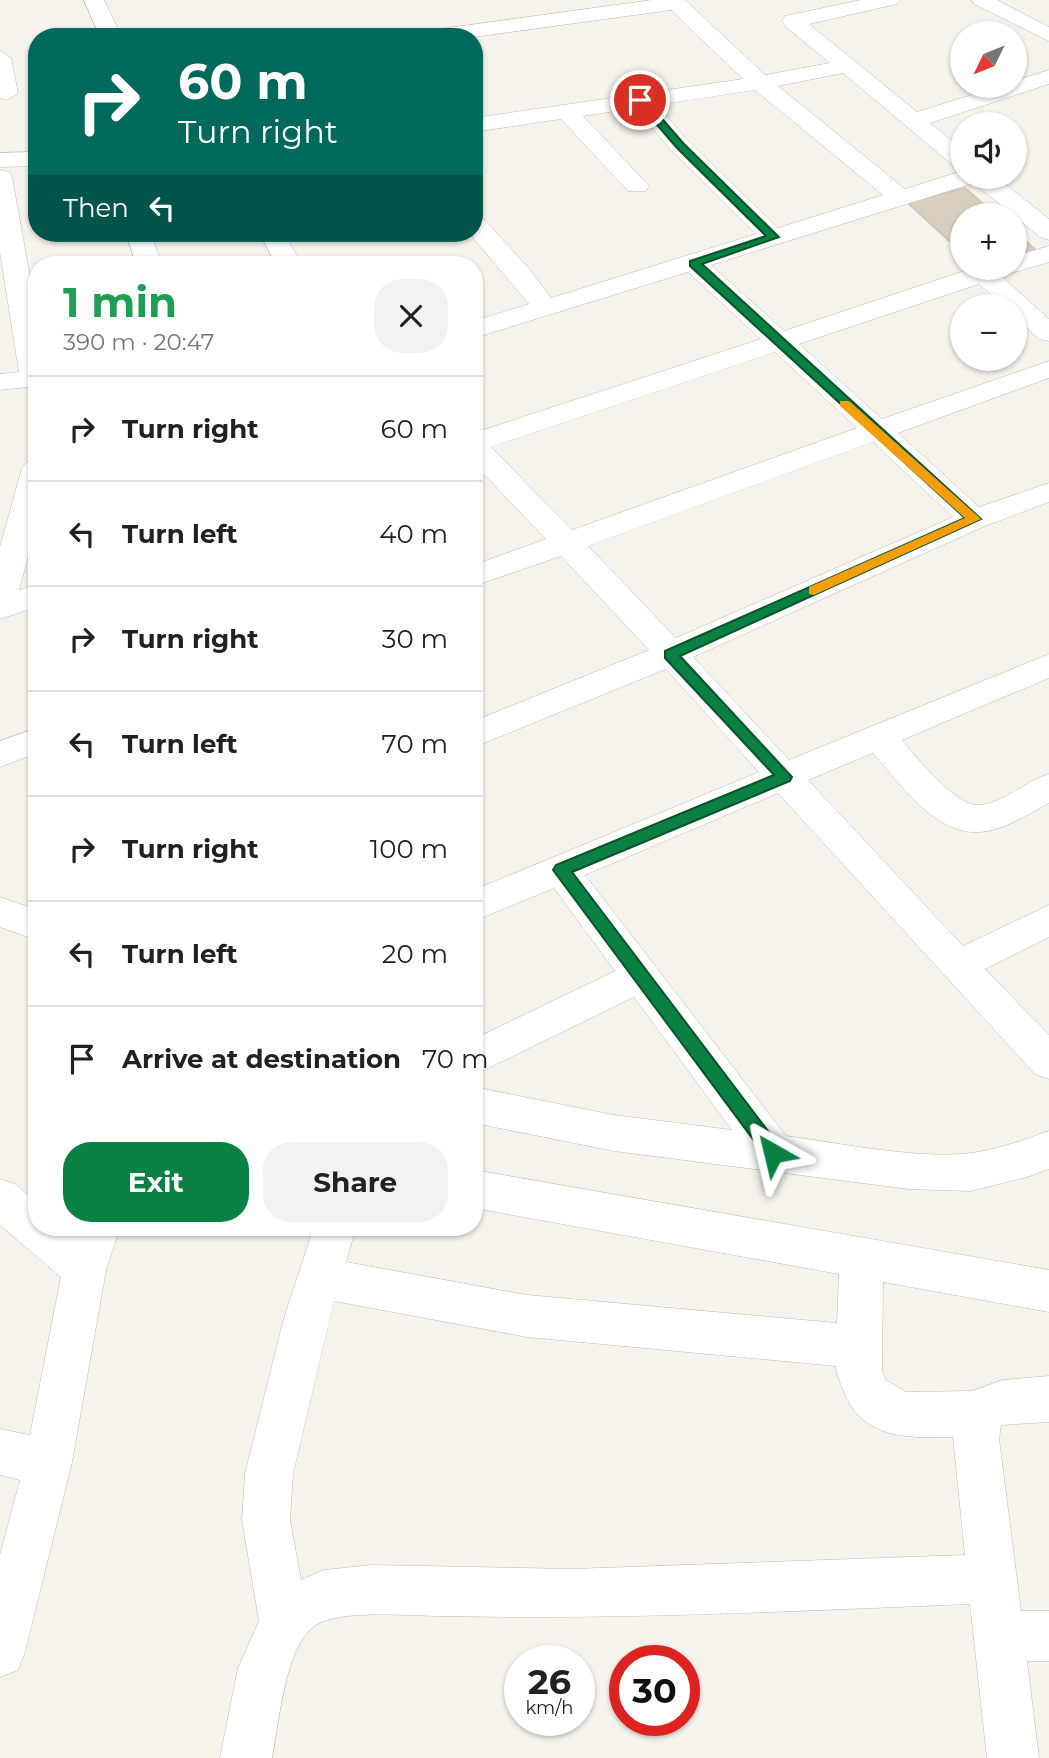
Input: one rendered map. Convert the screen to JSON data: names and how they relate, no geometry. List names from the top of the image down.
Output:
{
  "north": "bottom left",
  "page": {
    "map_buttons": ["+", "−"],
    "turn": ["60 m", "Turn right"],
    "then": "Then",
    "heading": ["1 min", "390 m · 20:47"],
    "list": [
      {
        "name": "Turn right",
        "value": "60 m"
      },
      {
        "name": "Turn left",
        "value": "40 m"
      },
      {
        "name": "Turn right",
        "value": "30 m"
      },
      {
        "name": "Turn left",
        "value": "70 m"
      },
      {
        "name": "Turn right",
        "value": "100 m"
      },
      {
        "name": "Turn left",
        "value": "20 m"
      },
      {
        "name": "Arrive at destination",
        "value": "70 m"
      }
    ],
    "buttons": ["Exit", "Share"],
    "speed": "26 km/h",
    "limit": "30"
  }
}
